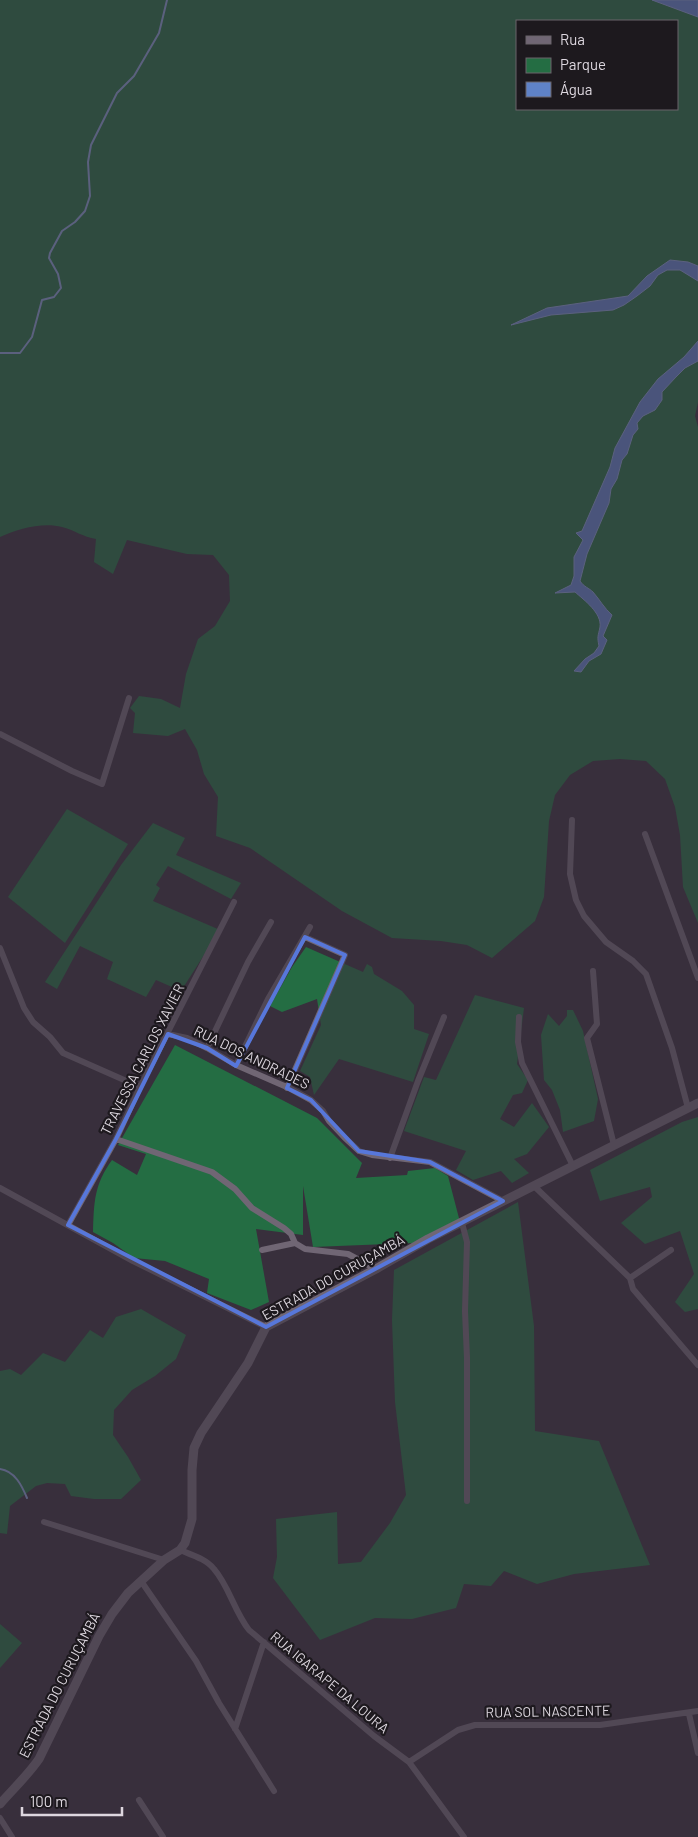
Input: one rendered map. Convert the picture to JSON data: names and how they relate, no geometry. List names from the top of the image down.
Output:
{
  "streets": {
    "street": [
      "RUA DOS ANDRADES",
      "TRAVESSA CARLOS XAVIER",
      "ESTRADA DO CURUÇAMBÁ",
      "RUA IGARAPE DA LOURA",
      "RUA SOL NASCENTE"
    ]
  },
  "crossings": [
    ["RUA DOS ANDRADES", "TRAVESSA CARLOS XAVIER"],
    ["RUA DOS ANDRADES", "ESTRADA DO CURUÇAMBÁ"],
    ["ESTRADA DO CURUÇAMBÁ", "RUA IGARAPE DA LOURA"],
    ["RUA IGARAPE DA LOURA", "RUA SOL NASCENTE"]
  ],
  "legend": ["Rua", "Parque", "Água"],
  "scale_bar": "100 m"
}
